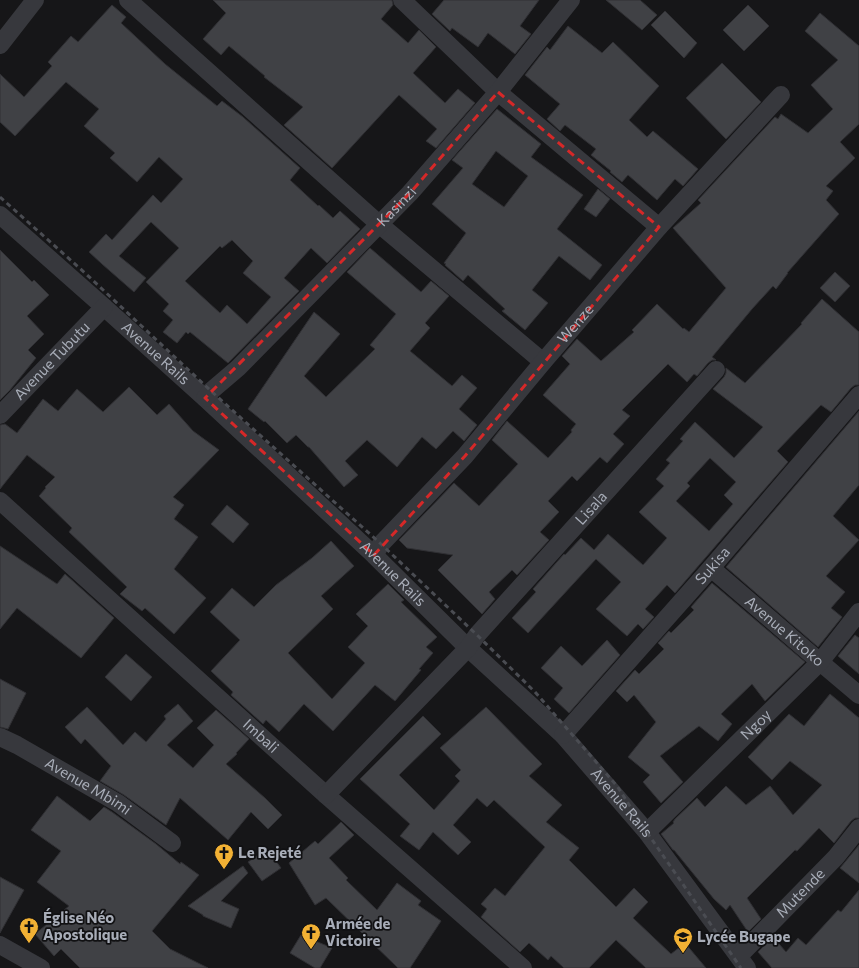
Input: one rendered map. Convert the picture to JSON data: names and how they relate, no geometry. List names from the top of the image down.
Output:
{
  "streets": {
    "street": [
      "Kasinzi",
      "Wenze",
      "Avenue Rails",
      "Avenue Tubutu",
      "Lisala",
      "Sukisa",
      "Avenue Kitoko",
      "Ngoy",
      "Imbali",
      "Avenue Mbimi",
      "Mutende"
    ]
  },
  "crossings": [
    ["Kasinzi", "Avenue Rails"],
    ["Wenze", "Avenue Rails"],
    ["Avenue Rails", "Avenue Tubutu"],
    ["Avenue Rails", "Lisala"],
    ["Avenue Rails", "Sukisa"],
    ["Avenue Rails", "Ngoy"],
    ["Avenue Rails", "Mutende"],
    ["Lisala", "Imbali"],
    ["Sukisa", "Avenue Kitoko"],
    ["Avenue Kitoko", "Ngoy"]
  ],
  "places": {
    "church": ["Le Rejeté", "Église Néo Apostolique", "Armée de Victoire"],
    "school or university": ["Lycée Bugape"]
  }
}
